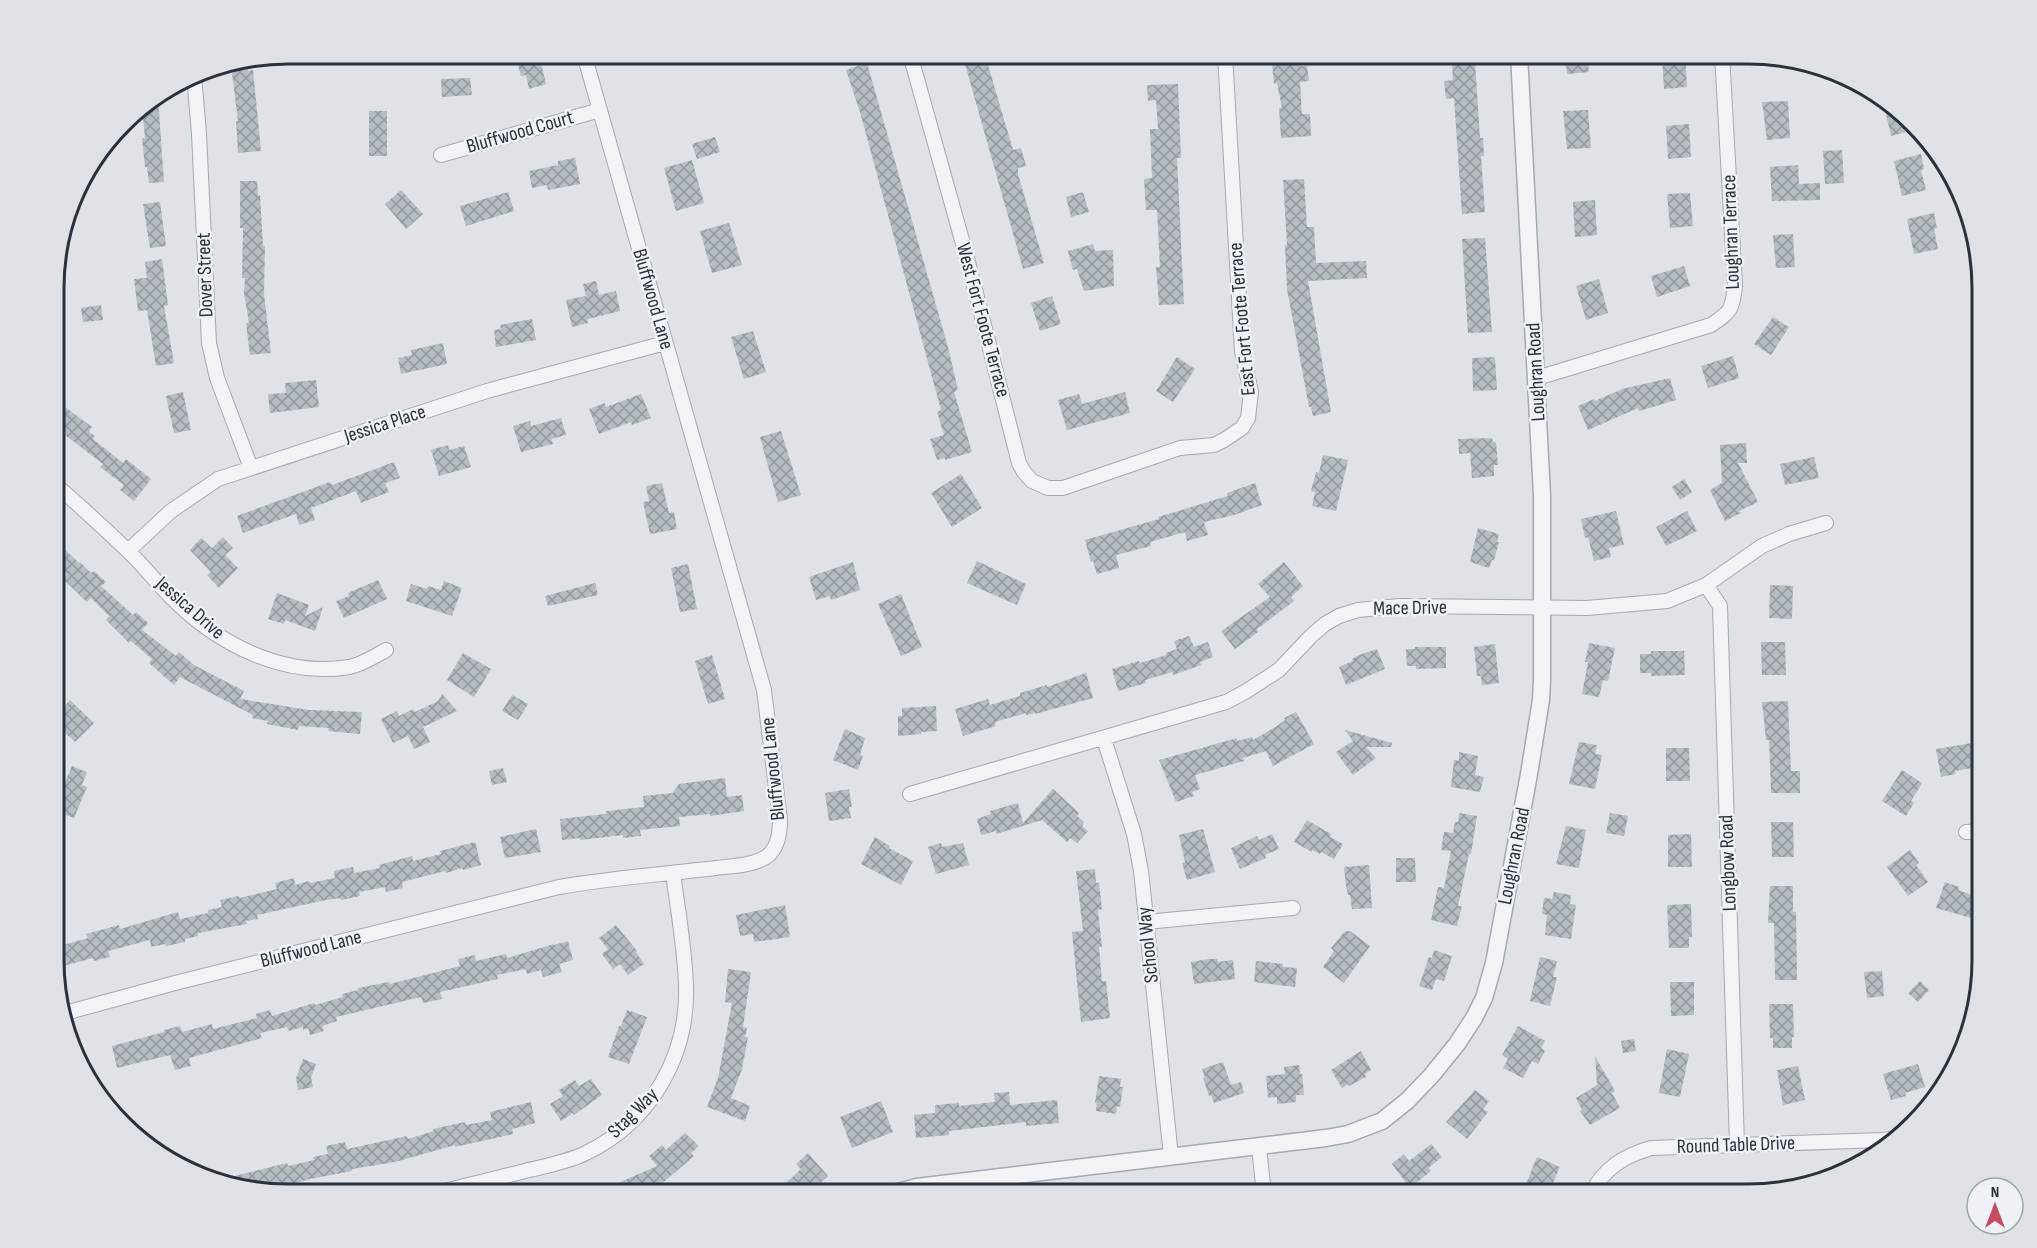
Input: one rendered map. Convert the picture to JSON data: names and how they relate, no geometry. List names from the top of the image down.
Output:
{
  "streets": {
    "street": [
      "Bluffwood Court",
      "Loughran Terrace",
      "Dover Street",
      "Bluffwood Lane",
      "East Fort Foote Terrace",
      "West Fort Foote Terrace",
      "Loughran Road",
      "Jessica Place",
      "Jessica Drive",
      "Mace Drive",
      "Longbow Road",
      "School Way",
      "Stag Way",
      "Round Table Drive"
    ]
  },
  "crossings": [
    ["Bluffwood Court", "Bluffwood Lane"],
    ["Loughran Terrace", "Loughran Road"],
    ["Dover Street", "Jessica Place"],
    ["Bluffwood Lane", "Jessica Place"],
    ["Bluffwood Lane", "Stag Way"],
    ["East Fort Foote Terrace", "West Fort Foote Terrace"],
    ["Loughran Road", "Mace Drive"],
    ["Loughran Road", "School Way"],
    ["Jessica Place", "Jessica Drive"],
    ["Mace Drive", "Longbow Road"],
    ["Mace Drive", "School Way"],
    ["Longbow Road", "Round Table Drive"]
  ],
  "north": "top"
}
